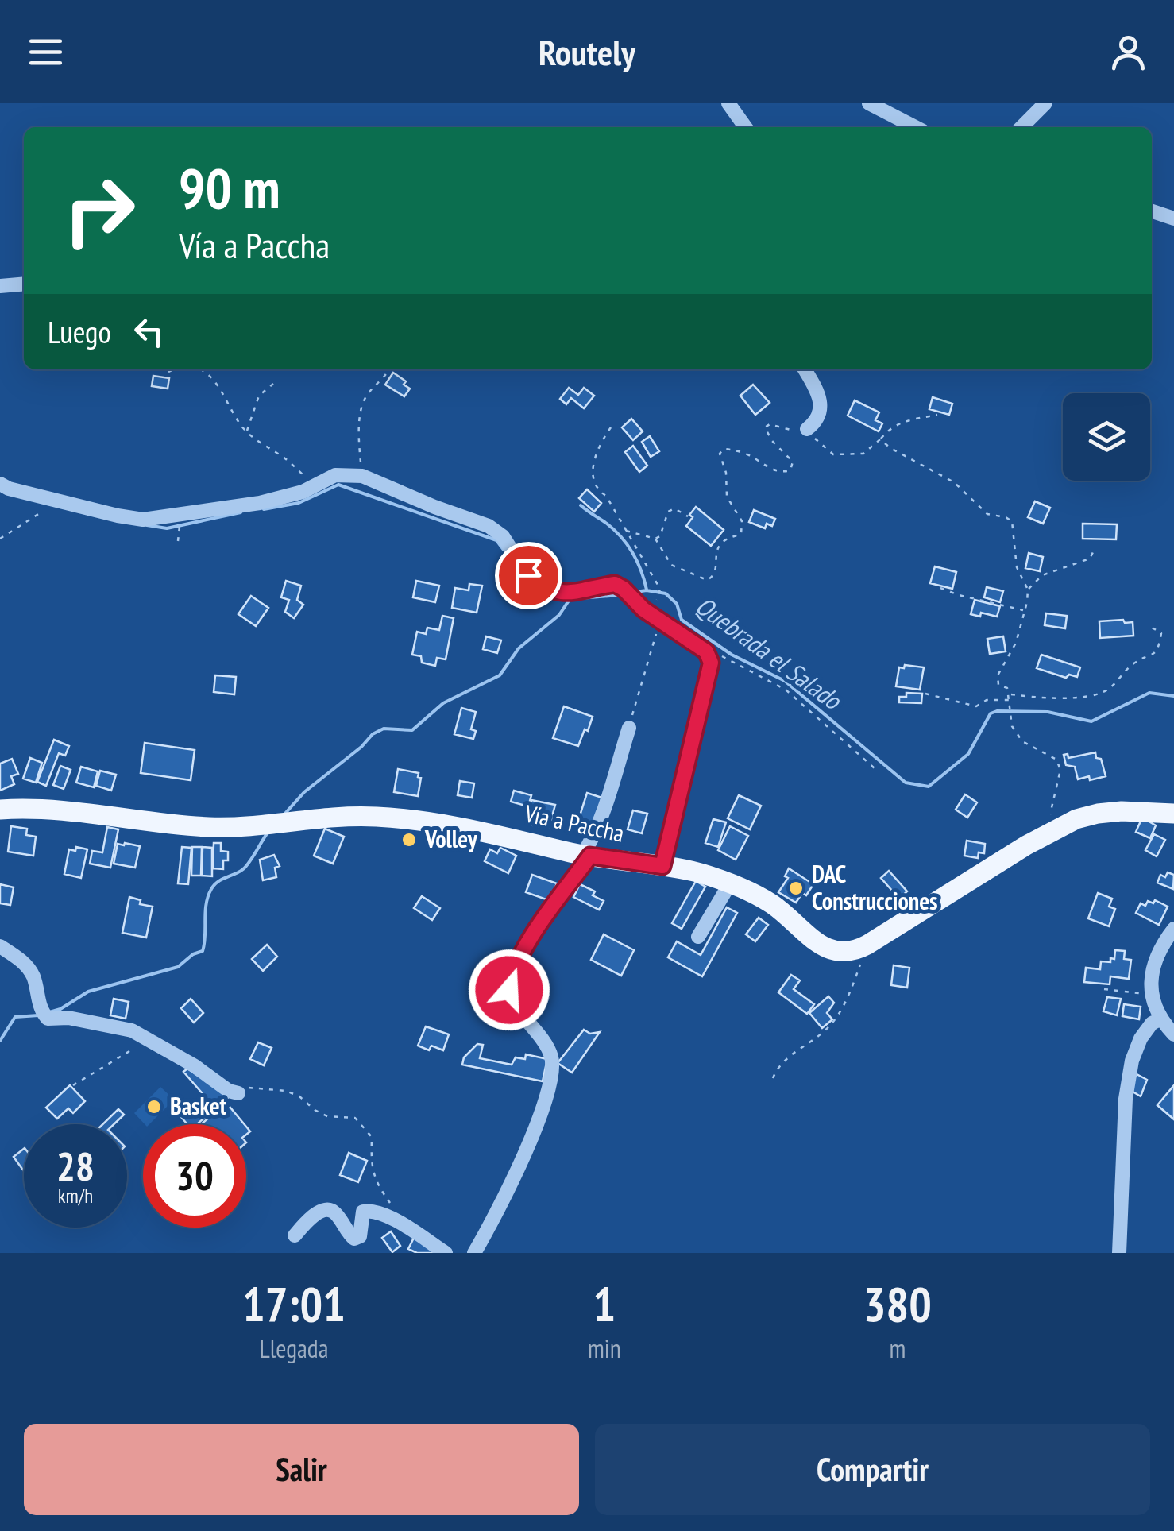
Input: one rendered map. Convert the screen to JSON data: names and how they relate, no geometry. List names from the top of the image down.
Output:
{
  "streets": {
    "main road": ["Vía a Paccha"]
  },
  "water": ["Quebrada el Salado"],
  "places": ["Volley", "DAC Construcciones", "Basket"],
  "page": {
    "header": "Routely",
    "turn": ["90 m", "Vía a Paccha"],
    "then": "Luego",
    "speed": "28 km/h",
    "limit": "30",
    "eta": [
      "17:01",
      "Llegada",
      "1",
      "min",
      "380",
      "m"
    ],
    "buttons": ["Salir", "Compartir"]
  }
}
